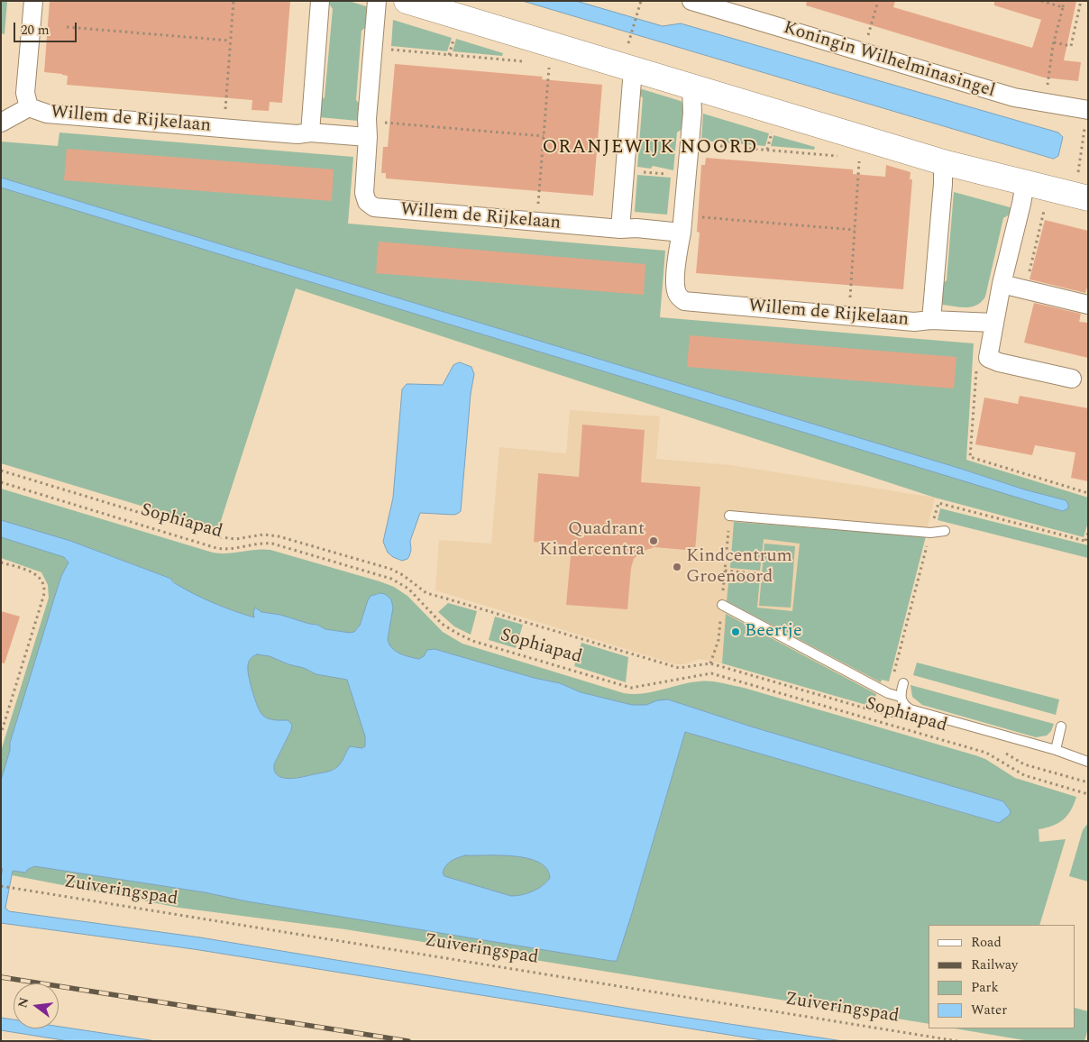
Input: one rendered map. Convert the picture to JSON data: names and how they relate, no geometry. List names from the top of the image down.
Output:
{
  "streets": {
    "street": ["Koningin Wilhelminasingel", "Willem de Rijkelaan"],
    "path": ["Sophiapad", "Zuiveringspad"]
  },
  "districts": ["ORANJEWIJK NOORD"],
  "places": ["Quadrant Kindercentra", "Kindcentrum Groenoord", "Beertje"],
  "legend": [
    "Road",
    "Railway",
    "Park",
    "Water"
  ],
  "scale_bar": "20 m",
  "north": "left"
}
